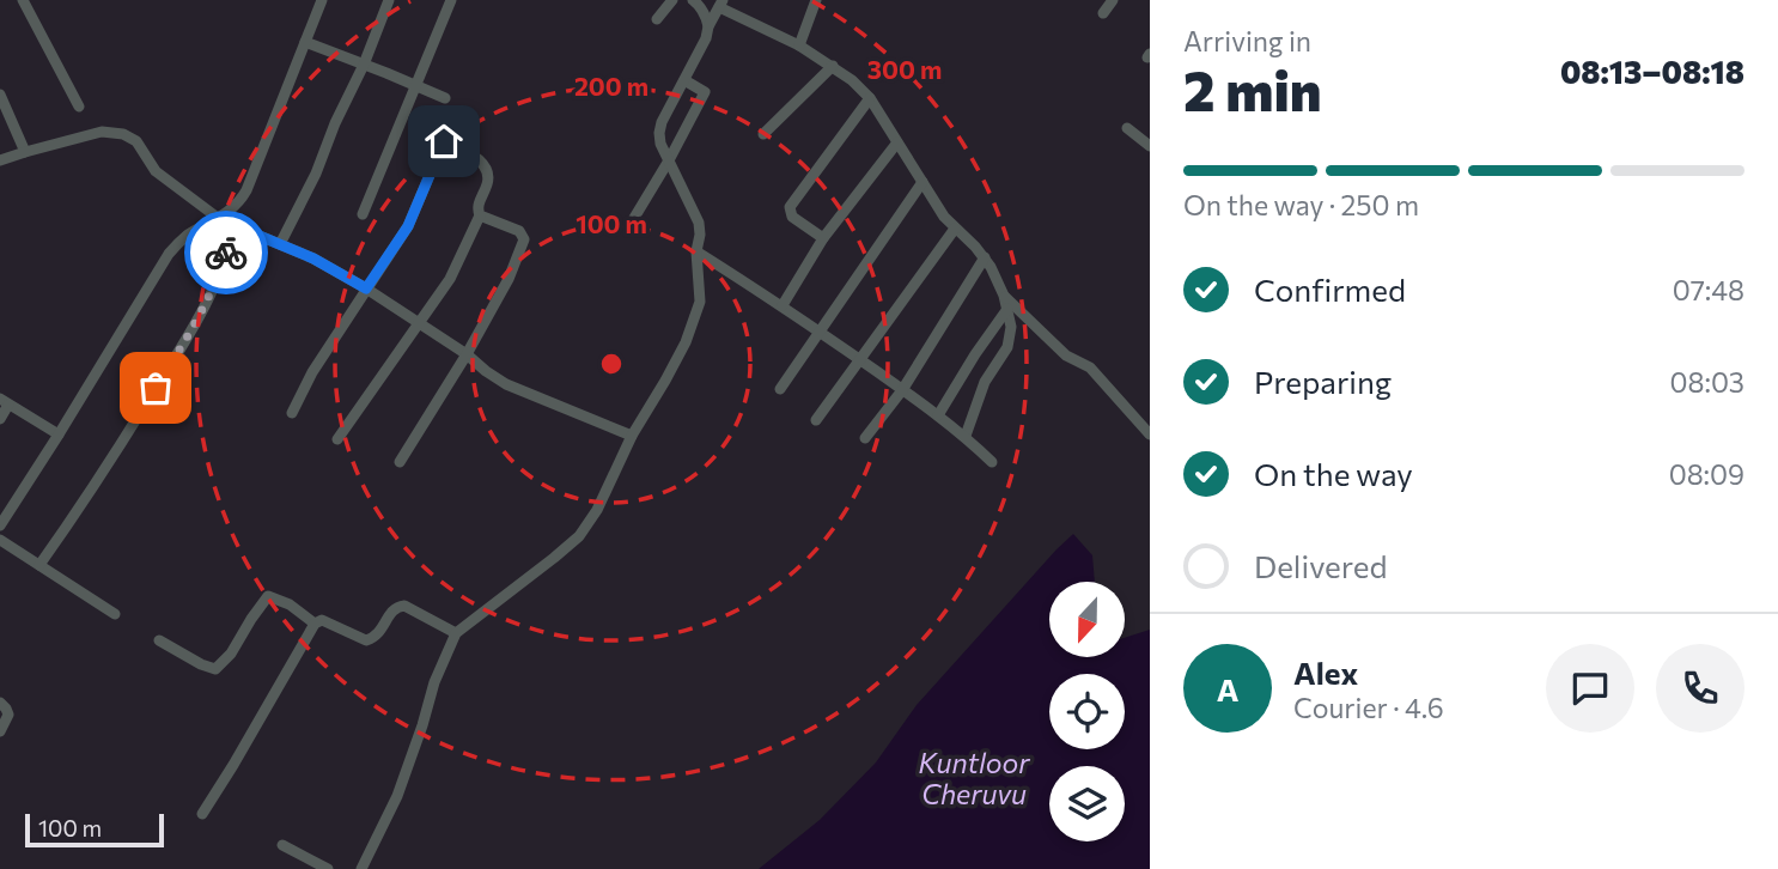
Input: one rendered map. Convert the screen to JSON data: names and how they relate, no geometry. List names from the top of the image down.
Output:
{
  "water": ["Kuntloor Cheruvu"],
  "scale_bar": "100 m",
  "north": "bottom",
  "page": {
    "heading": ["2 min", "Arriving in", "08:13–08:18"],
    "panel": ["Alex", "Courier · 4.6"],
    "bar": "On the way · 250 m",
    "list": [
      ["Confirmed", "07:48"],
      ["Preparing", "08:03"],
      ["On the way", "08:09"],
      "Delivered"
    ],
    "round": "A",
    "scale": "100 m"
  },
  "rings": ["300 m", "200 m", "100 m"]
}
